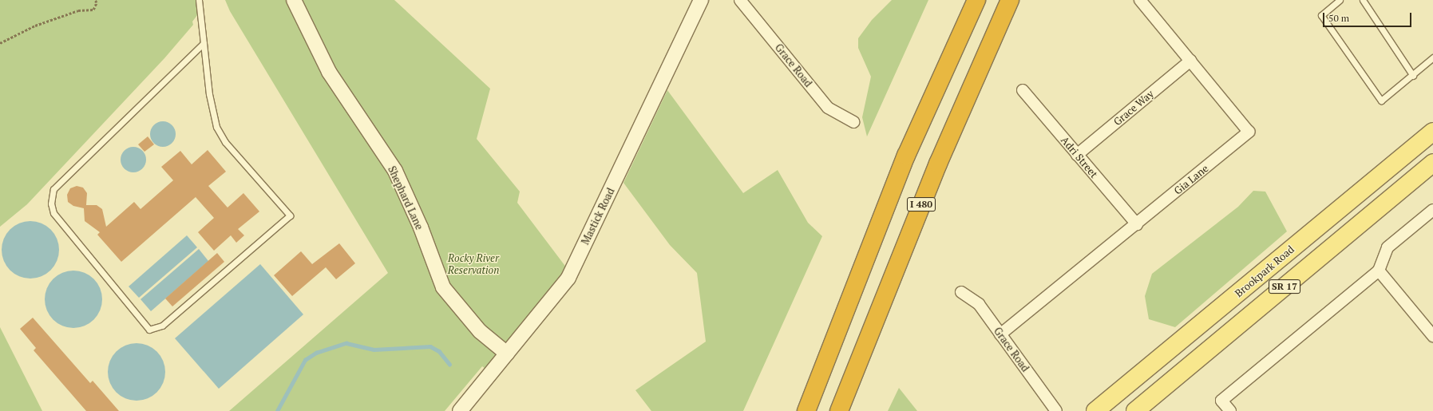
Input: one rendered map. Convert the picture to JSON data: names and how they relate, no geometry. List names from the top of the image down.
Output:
{
  "streets": {
    "highway": ["I 480"],
    "main road": ["Brookpark Road", "SR 17"],
    "street": [
      "Grace Road",
      "Grace Way",
      "Adri Street",
      "Gia Lane",
      "Shephard Lane",
      "Mastick Road"
    ]
  },
  "crossings": [
    ["Grace Road", "Gia Lane"],
    ["Grace Way", "Adri Street"],
    ["Grace Way", "Gia Lane"],
    ["Adri Street", "Gia Lane"],
    ["Shephard Lane", "Mastick Road"]
  ],
  "parks": ["Rocky River Reservation"],
  "scale_bar": "50 m"
}
